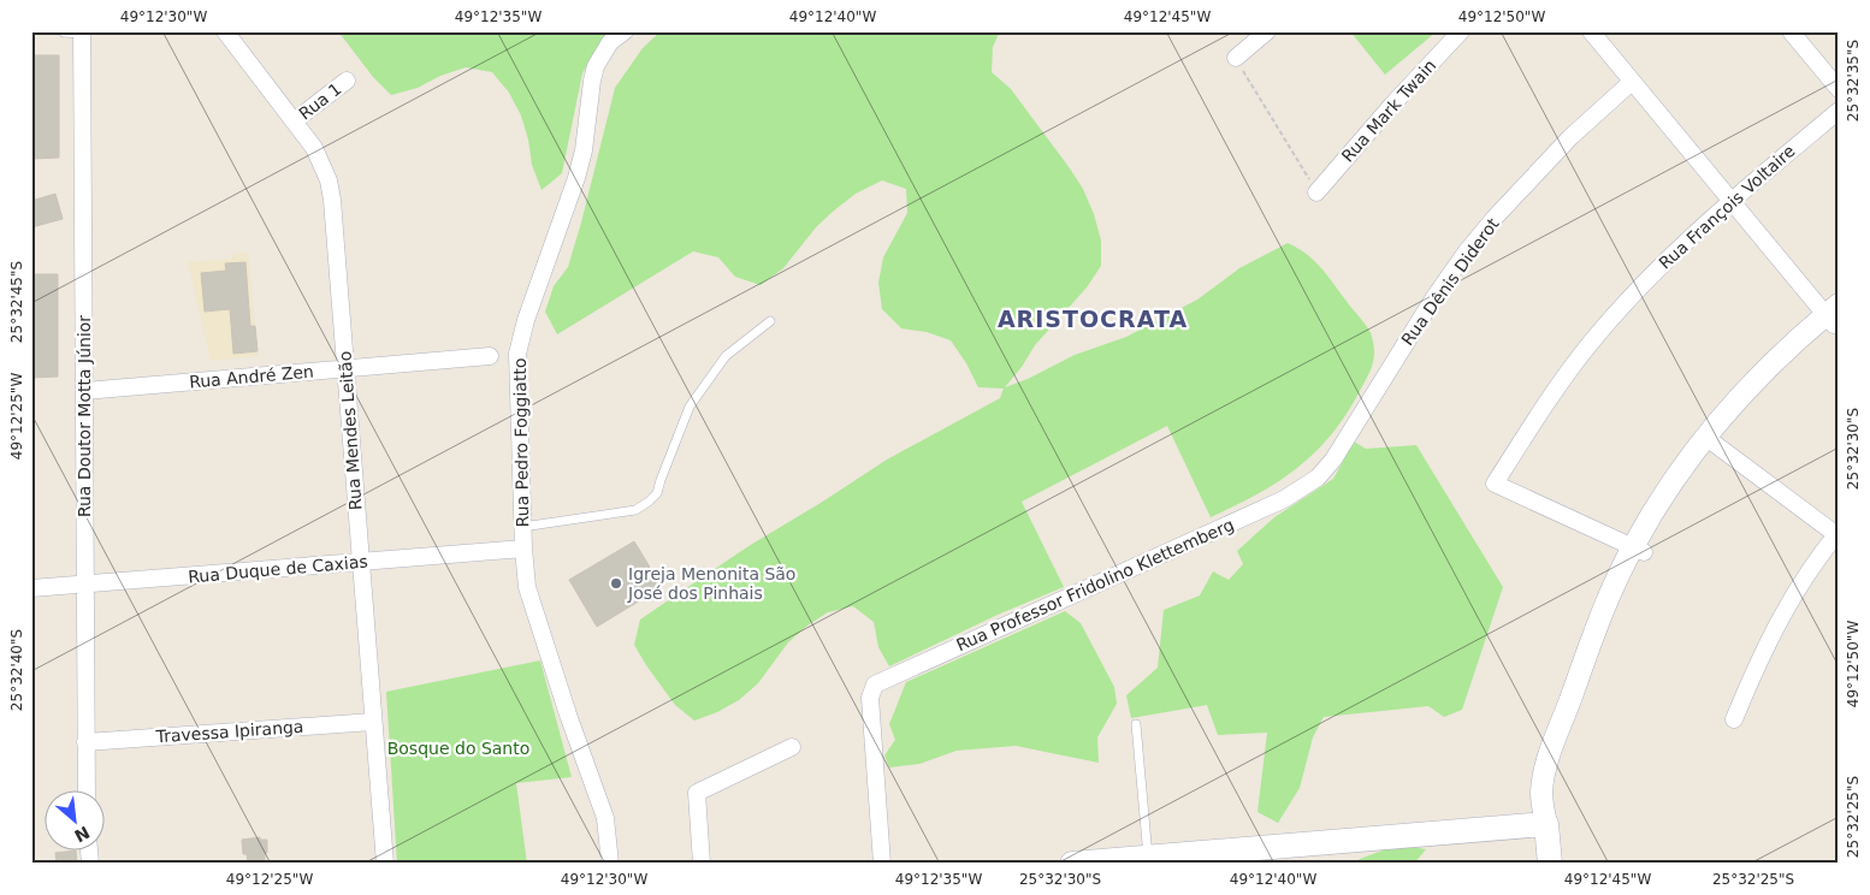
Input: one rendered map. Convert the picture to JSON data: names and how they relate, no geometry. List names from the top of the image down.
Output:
{
  "streets": {
    "street": [
      "Rua 1",
      "Rua Mark Twain",
      "Rua François Voltaire",
      "Rua Dênis Diderot",
      "Rua André Zen",
      "Rua Doutor Motta Júnior",
      "Rua Mendes Leitão",
      "Rua Pedro Foggiatto",
      "Rua Duque de Caxias",
      "Rua Professor Fridolino Klettemberg",
      "Travessa Ipiranga"
    ]
  },
  "crossings": [
    ["Rua 1", "Rua Mendes Leitão"],
    ["Rua Dênis Diderot", "Rua Professor Fridolino Klettemberg"],
    ["Rua André Zen", "Rua Doutor Motta Júnior"],
    ["Rua André Zen", "Rua Mendes Leitão"],
    ["Rua Doutor Motta Júnior", "Rua Duque de Caxias"],
    ["Rua Doutor Motta Júnior", "Travessa Ipiranga"],
    ["Rua Mendes Leitão", "Rua Duque de Caxias"],
    ["Rua Mendes Leitão", "Travessa Ipiranga"],
    ["Rua Pedro Foggiatto", "Rua Duque de Caxias"]
  ],
  "districts": ["ARISTOCRATA"],
  "parks": ["Bosque do Santo"],
  "places": ["Igreja Menonita São José dos Pinhais"],
  "north": "bottom right",
  "coordinates": [
    "49°12'30\"W",
    "49°12'35\"W",
    "49°12'40\"W",
    "49°12'45\"W",
    "49°12'50\"W",
    "25°32'35\"S",
    "25°32'45\"S",
    "49°12'25\"W",
    "25°32'30\"S",
    "25°32'40\"S",
    "25°32'25\"S"
  ]
}
